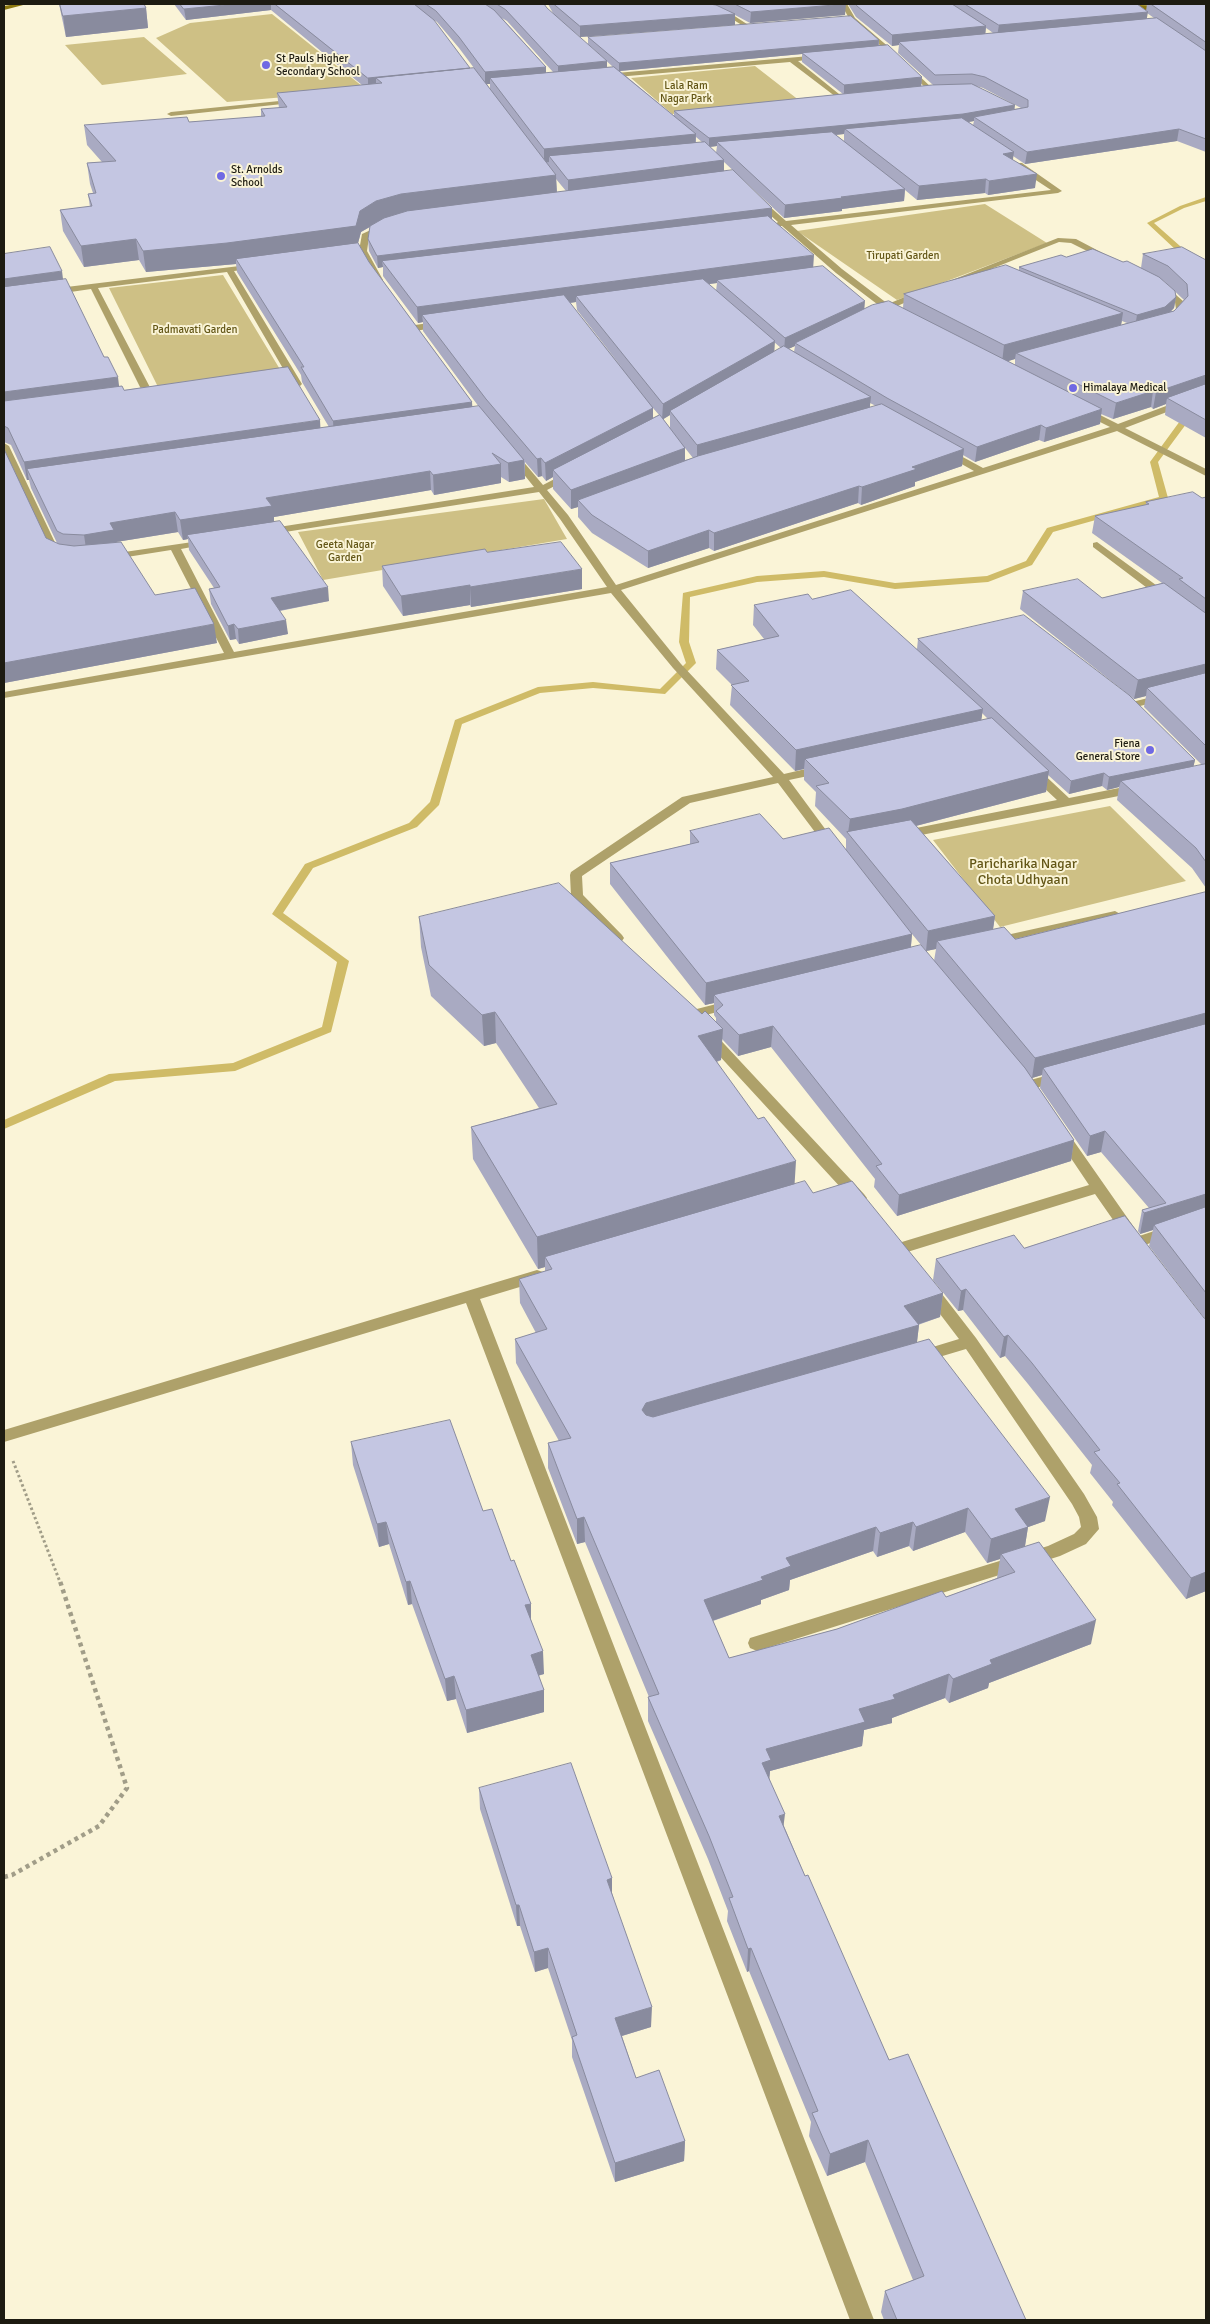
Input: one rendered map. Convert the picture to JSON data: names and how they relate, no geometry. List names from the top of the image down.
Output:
{
  "parks": [
    "Lala Ram Nagar Park",
    "Tirupati Garden",
    "Padmavati Garden",
    "Geeta Nagar Garden",
    "Paricharika Nagar Chota Udhyaan"
  ],
  "places": [
    "St Pauls Higher Secondary School",
    "St. Arnolds School",
    "Himalaya Medical",
    "Fiena General Store"
  ]
}
